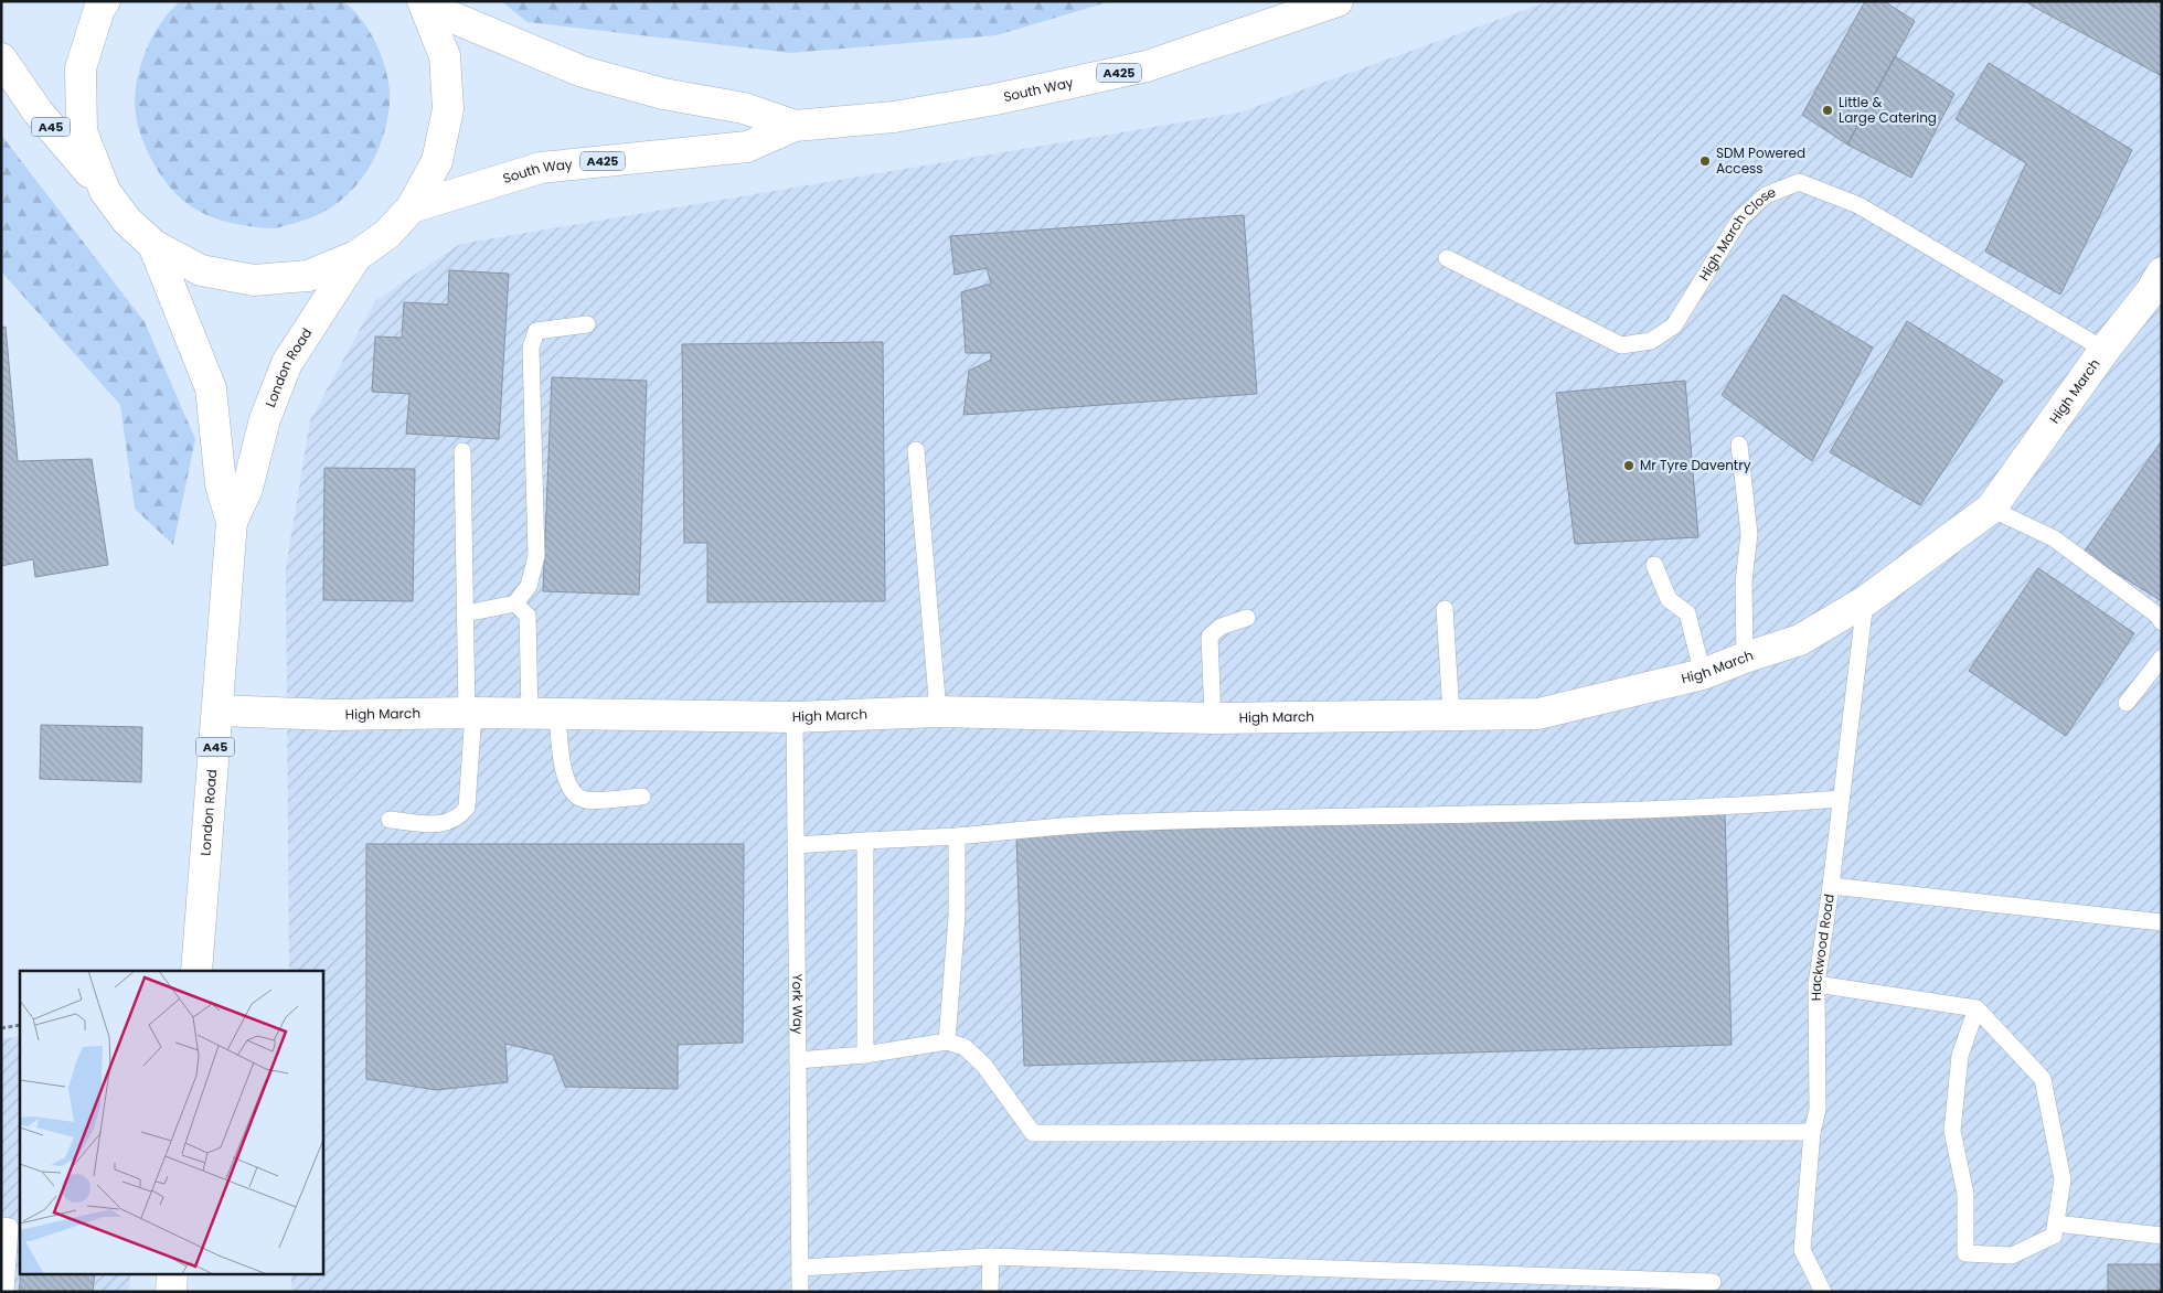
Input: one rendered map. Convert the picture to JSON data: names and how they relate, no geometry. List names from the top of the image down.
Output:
{
  "streets": {
    "main road": [
      "A425",
      "South Way",
      "A45",
      "London Road",
      "High March"
    ],
    "lane": ["High March Close", "Hackwood Road", "York Way"]
  },
  "crossings": [
    ["High March Close", "High March"],
    ["London Road", "High March"],
    ["High March", "Hackwood Road"],
    ["High March", "York Way"]
  ],
  "places": ["Little & Large Catering", "SDM Powered Access", "Mr Tyre Daventry"]
}
